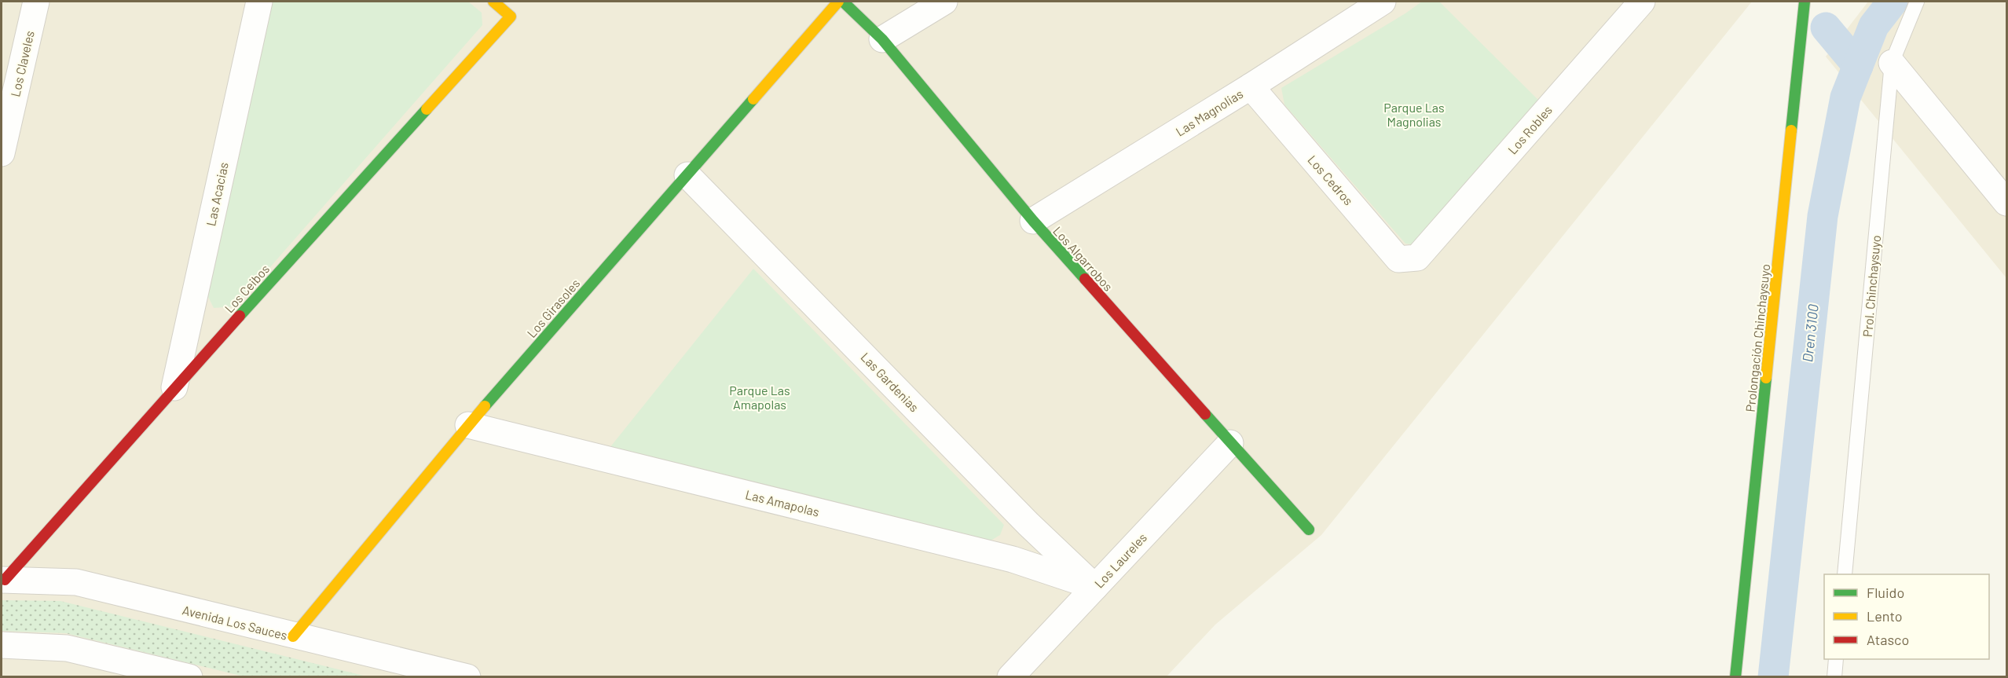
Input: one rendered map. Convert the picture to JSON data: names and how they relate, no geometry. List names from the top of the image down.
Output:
{
  "streets": {
    "street": [
      "Los Claveles",
      "Las Magnolias",
      "Los Robles",
      "Los Cedros",
      "Las Acacias",
      "Los Algarrobos",
      "Los Ceibos",
      "Los Girasoles",
      "Prolongación Chinchaysuyo",
      "Las Gardenias",
      "Las Amapolas",
      "Los Laureles",
      "Avenida Los Sauces"
    ],
    "lane": ["Prol. Chinchaysuyo"]
  },
  "crossings": [
    ["Las Magnolias", "Los Cedros"],
    ["Las Magnolias", "Los Algarrobos"],
    ["Los Robles", "Los Cedros"],
    ["Las Acacias", "Los Ceibos"],
    ["Los Algarrobos", "Los Laureles"],
    ["Los Ceibos", "Avenida Los Sauces"],
    ["Los Girasoles", "Las Gardenias"],
    ["Los Girasoles", "Las Amapolas"],
    ["Los Girasoles", "Avenida Los Sauces"],
    ["Las Gardenias", "Las Amapolas"],
    ["Las Gardenias", "Los Laureles"],
    ["Las Amapolas", "Los Laureles"]
  ],
  "water": ["Dren 3100"],
  "parks": ["Parque Las Magnolias", "Parque Las Amapolas"],
  "legend": ["Fluido", "Lento", "Atasco"]
}
